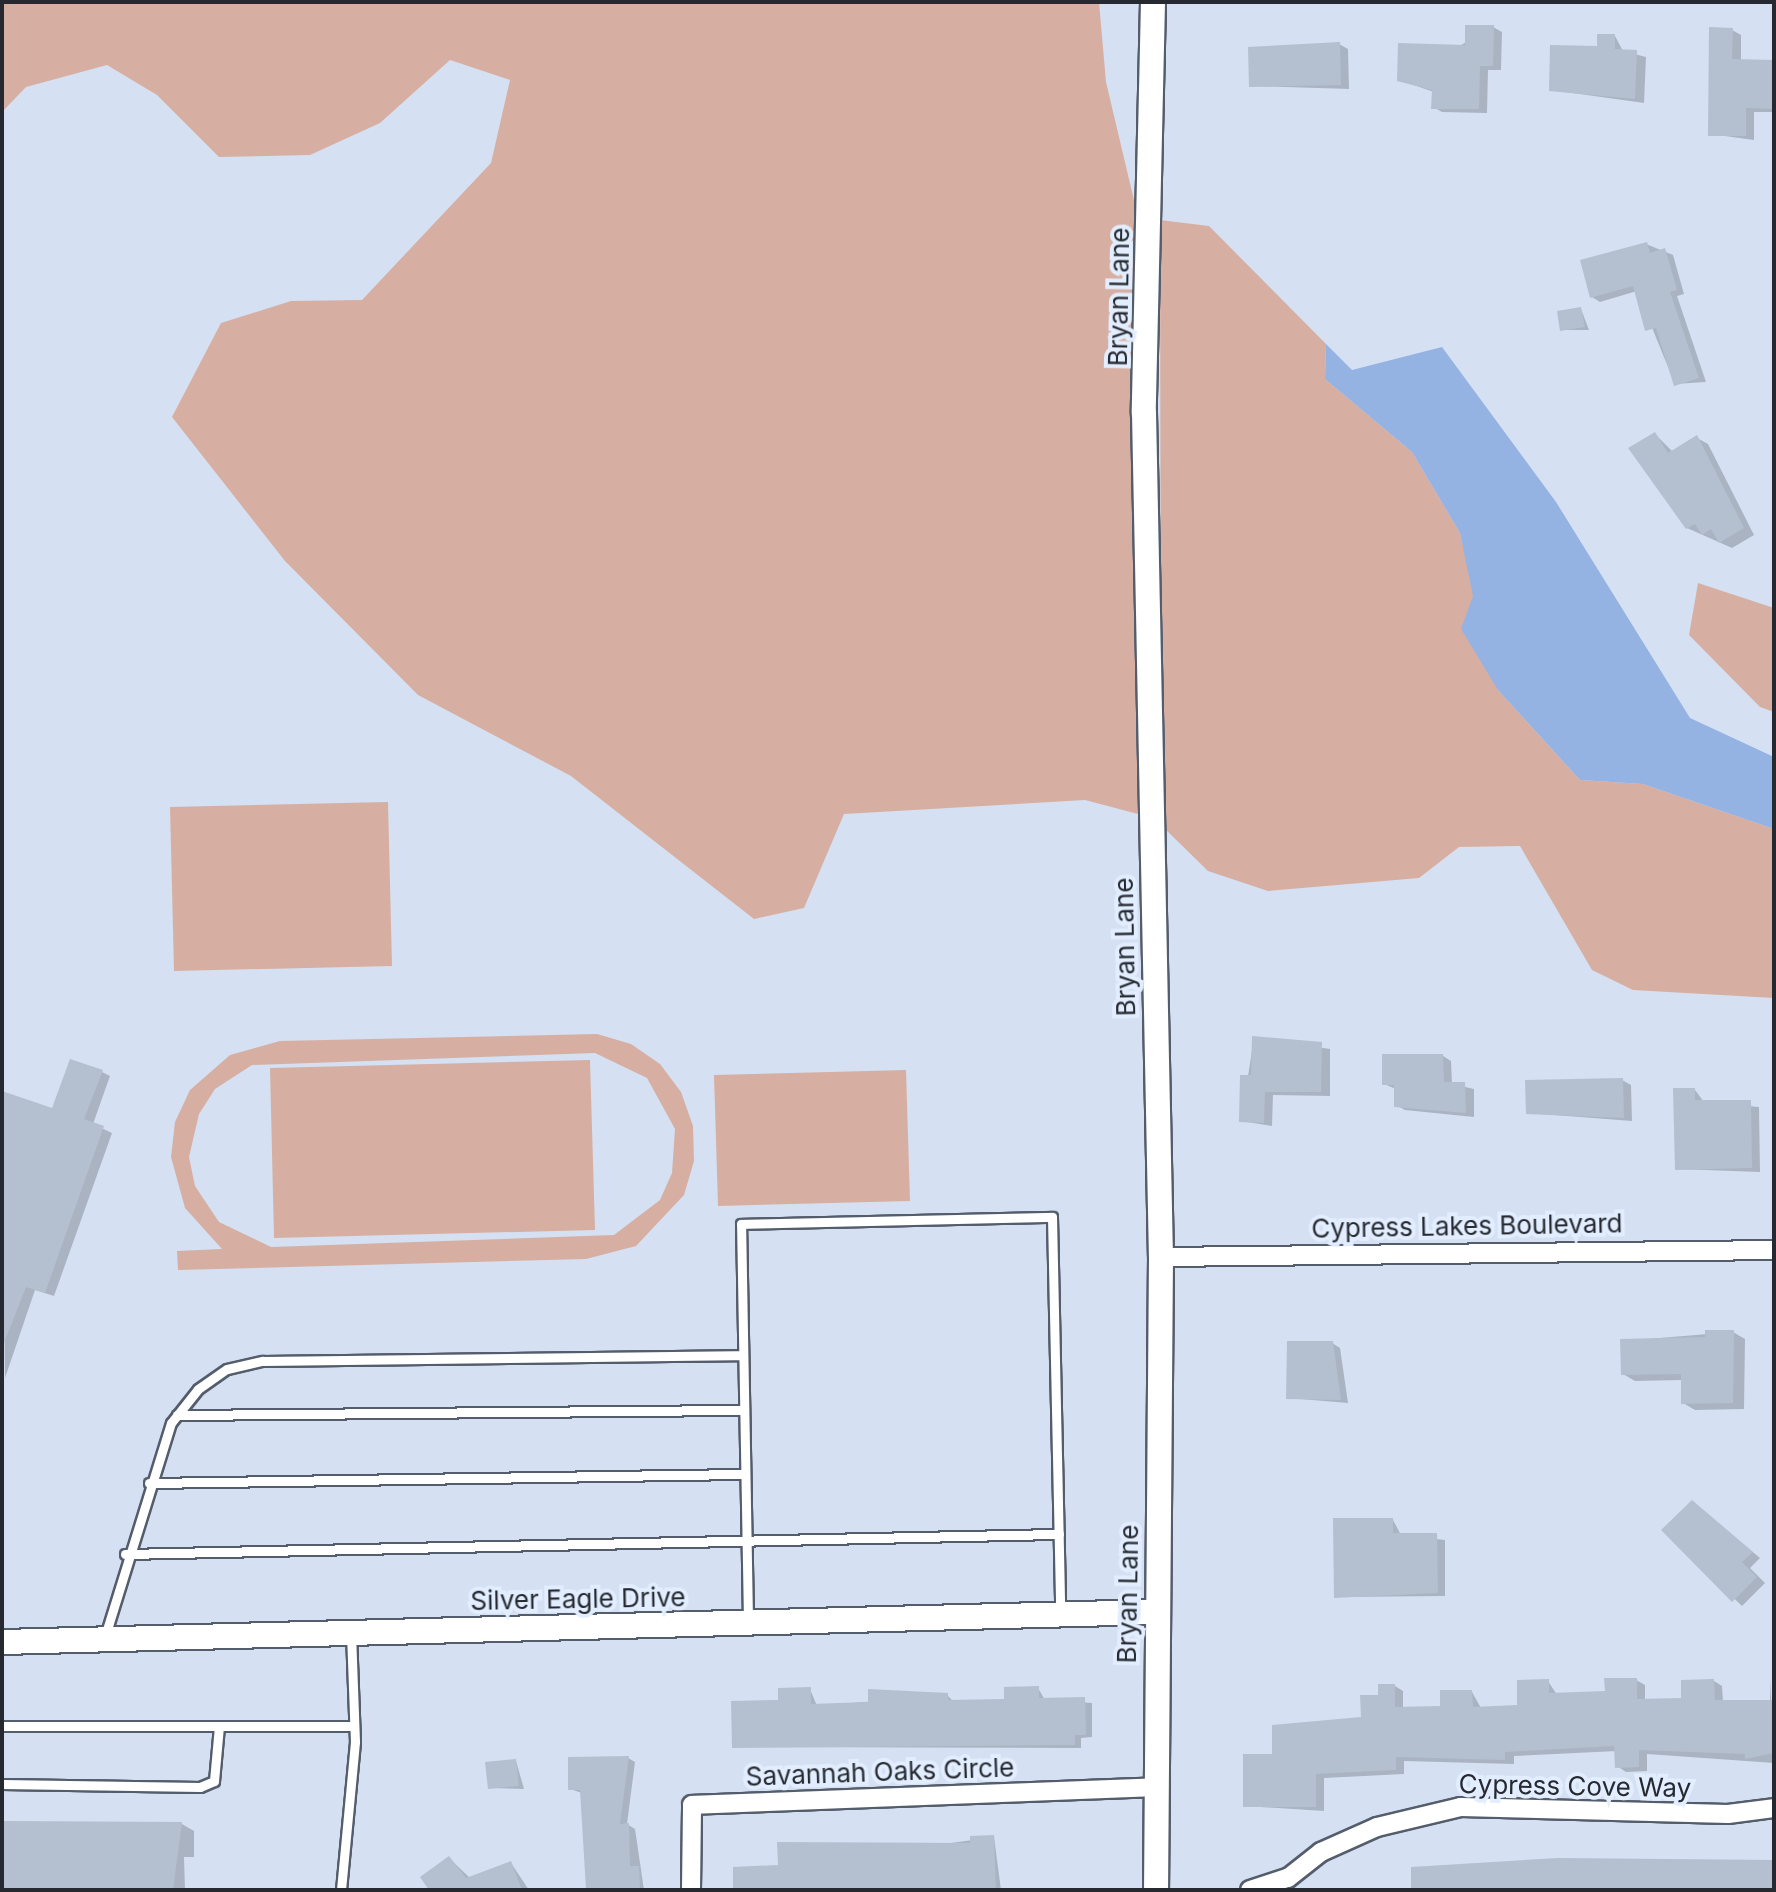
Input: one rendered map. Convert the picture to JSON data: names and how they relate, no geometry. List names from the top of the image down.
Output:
{
  "streets": {
    "street": [
      "Bryan Lane",
      "Cypress Lakes Boulevard",
      "Silver Eagle Drive",
      "Savannah Oaks Circle",
      "Cypress Cove Way"
    ]
  },
  "crossings": [
    ["Bryan Lane", "Cypress Lakes Boulevard"],
    ["Bryan Lane", "Silver Eagle Drive"],
    ["Bryan Lane", "Savannah Oaks Circle"]
  ]
}
